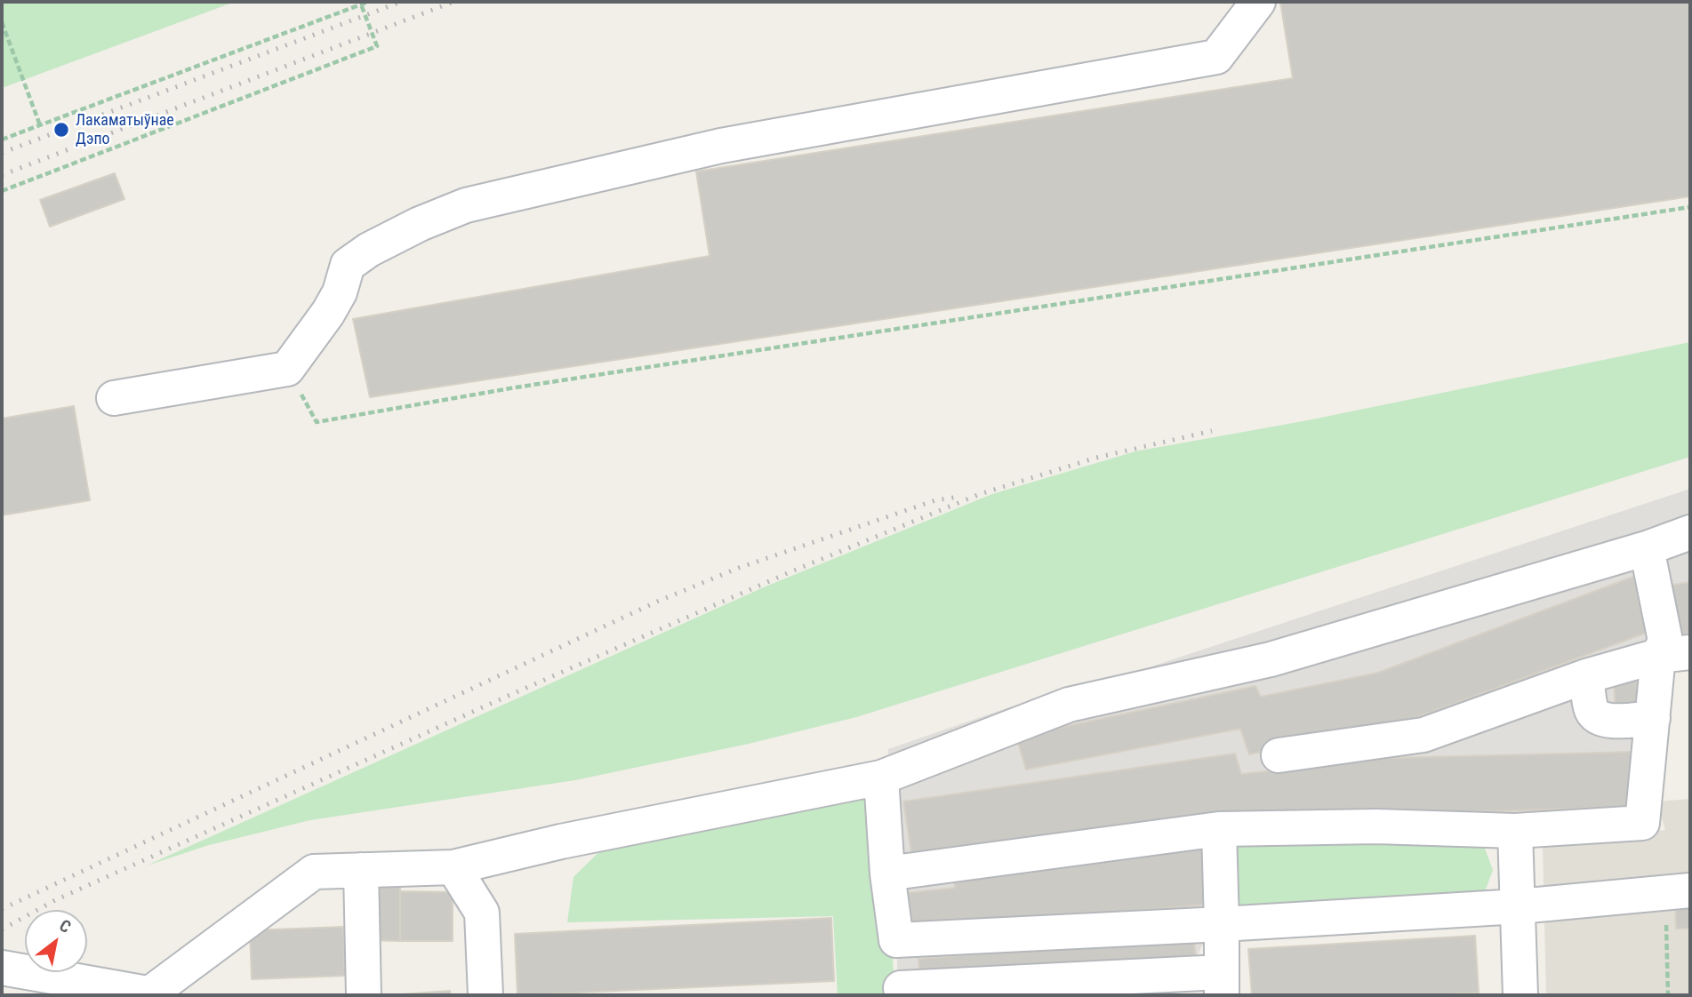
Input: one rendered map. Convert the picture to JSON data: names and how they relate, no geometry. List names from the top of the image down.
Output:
{
  "places": ["Лакаматыўнае Дэпо"],
  "north": "top right"
}
